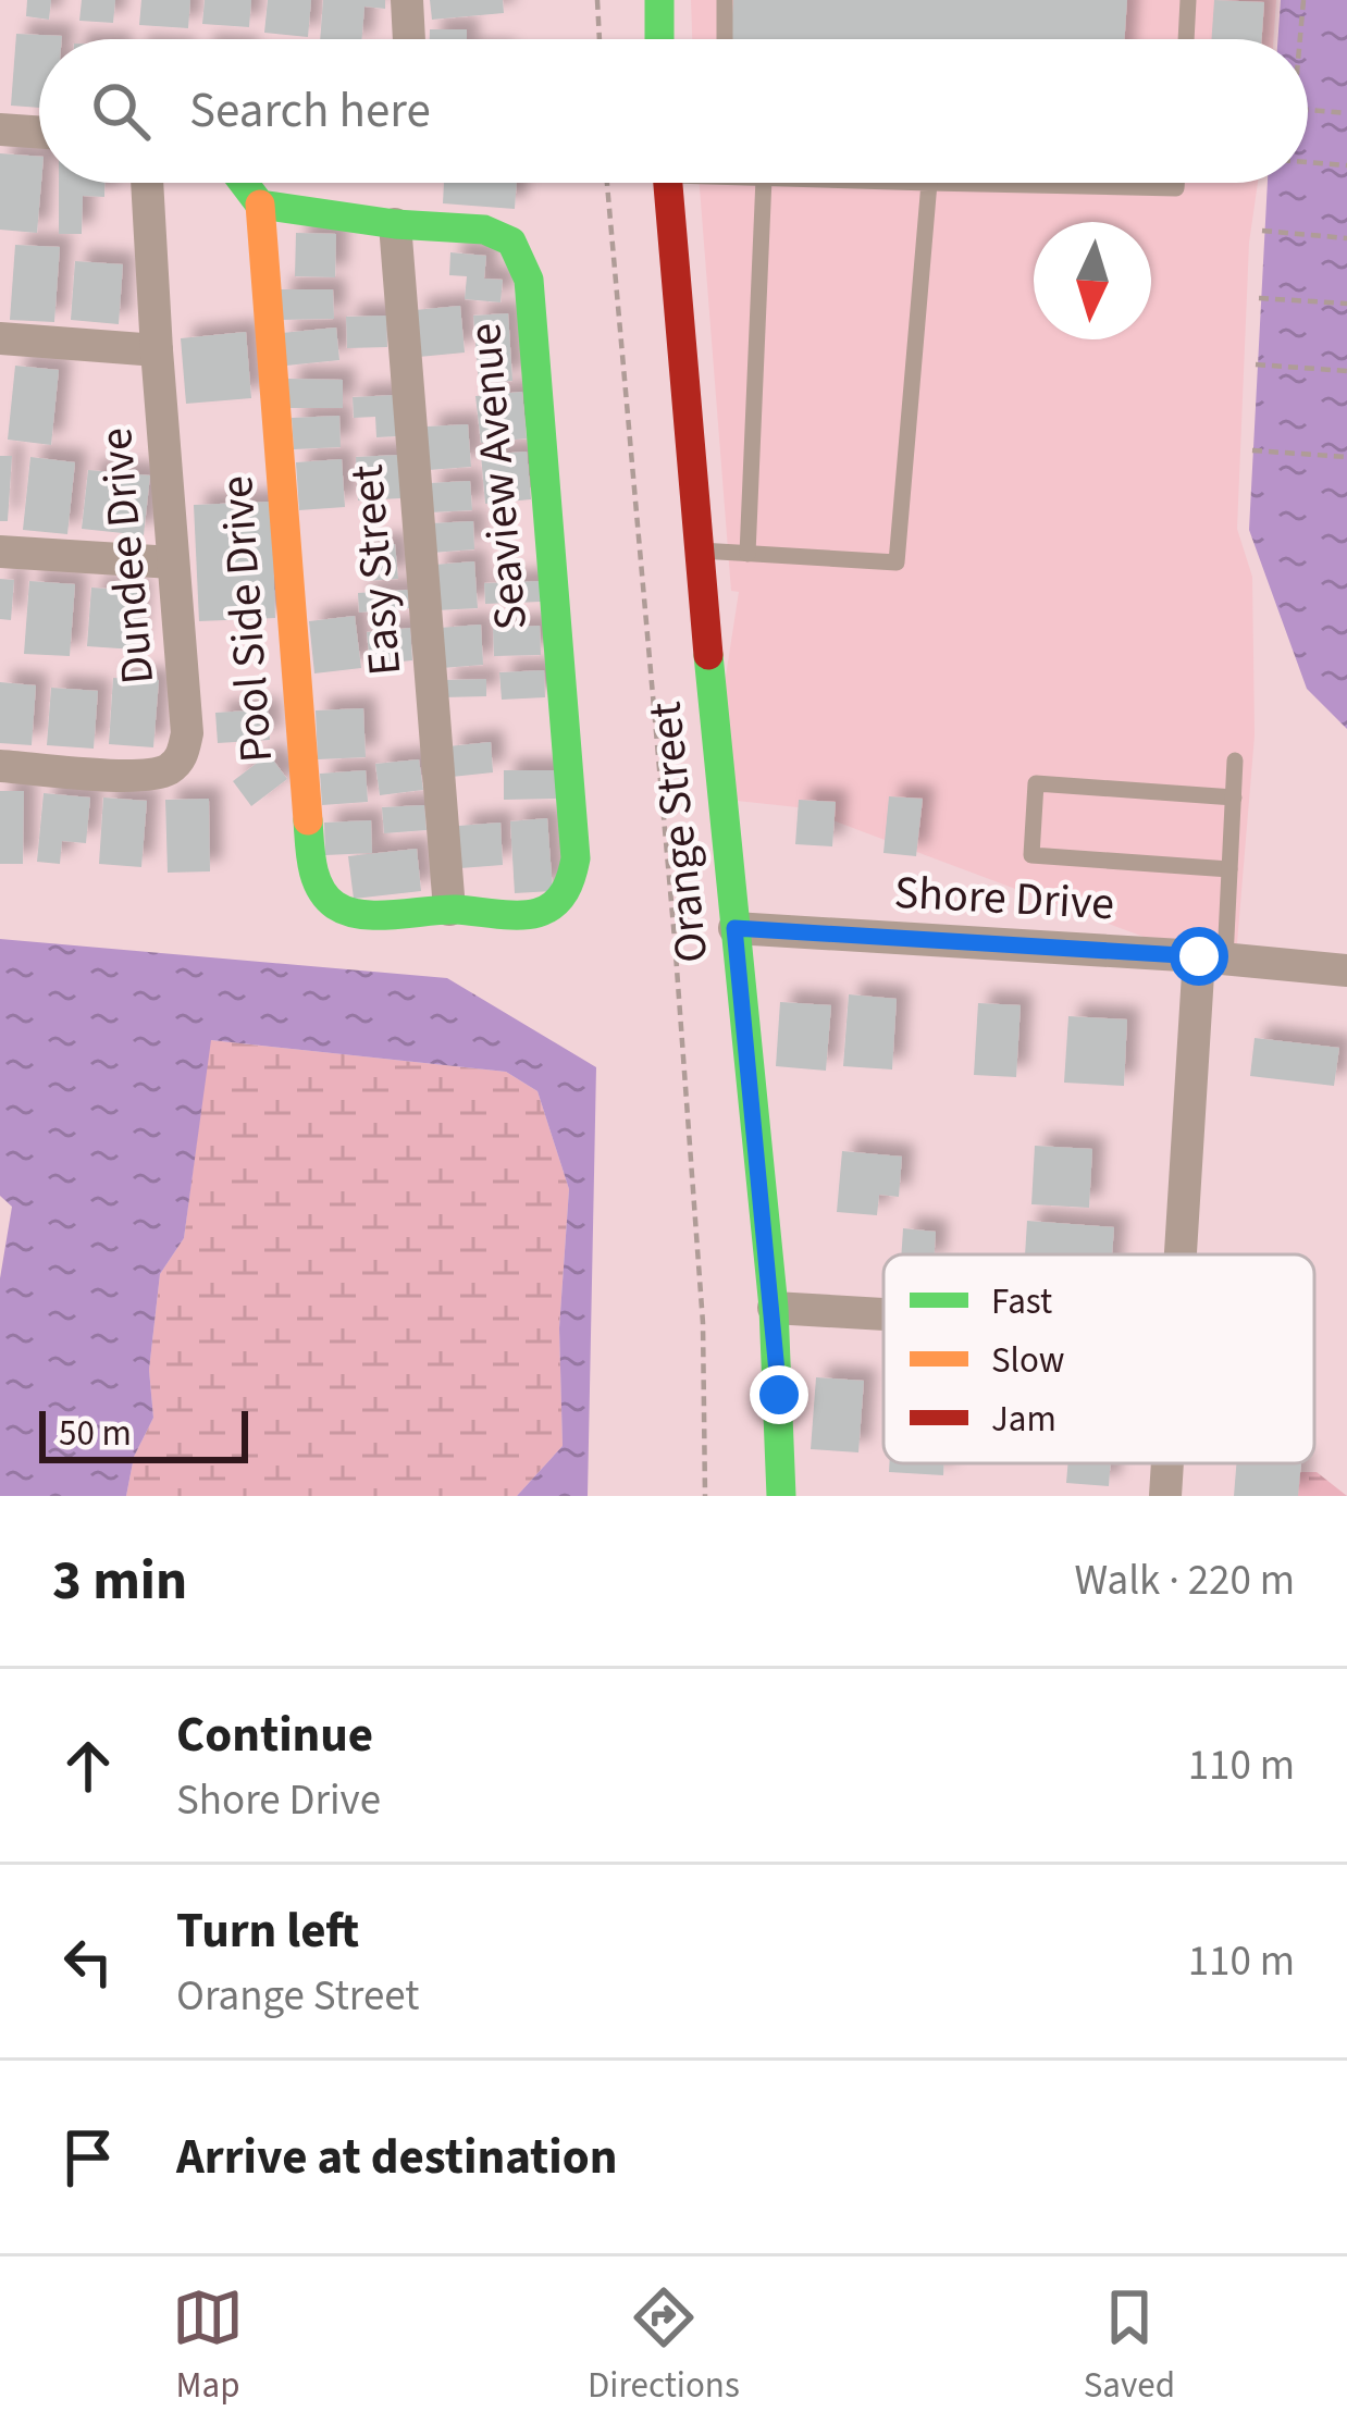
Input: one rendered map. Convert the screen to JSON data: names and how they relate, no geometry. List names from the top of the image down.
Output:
{
  "streets": {
    "street": [
      "Seaview Avenue",
      "Dundee Drive",
      "Easy Street",
      "Pool Side Drive",
      "Orange Street",
      "Shore Drive"
    ]
  },
  "crossings": [
    ["Seaview Avenue", "Easy Street"],
    ["Seaview Avenue", "Pool Side Drive"],
    ["Easy Street", "Pool Side Drive"],
    ["Orange Street", "Shore Drive"]
  ],
  "legend": ["Fast", "Slow", "Jam"],
  "scale_bar": "50 m",
  "north": "bottom",
  "page": {
    "search": "Search here",
    "scale": "50 m",
    "heading": ["3 min", "Walk · 220 m"],
    "list": [
      ["Continue", "Shore Drive", "110 m"],
      ["Turn left", "Orange Street", "110 m"],
      "Arrive at destination"
    ],
    "nav": ["Map", "Directions", "Saved"]
  }
}
